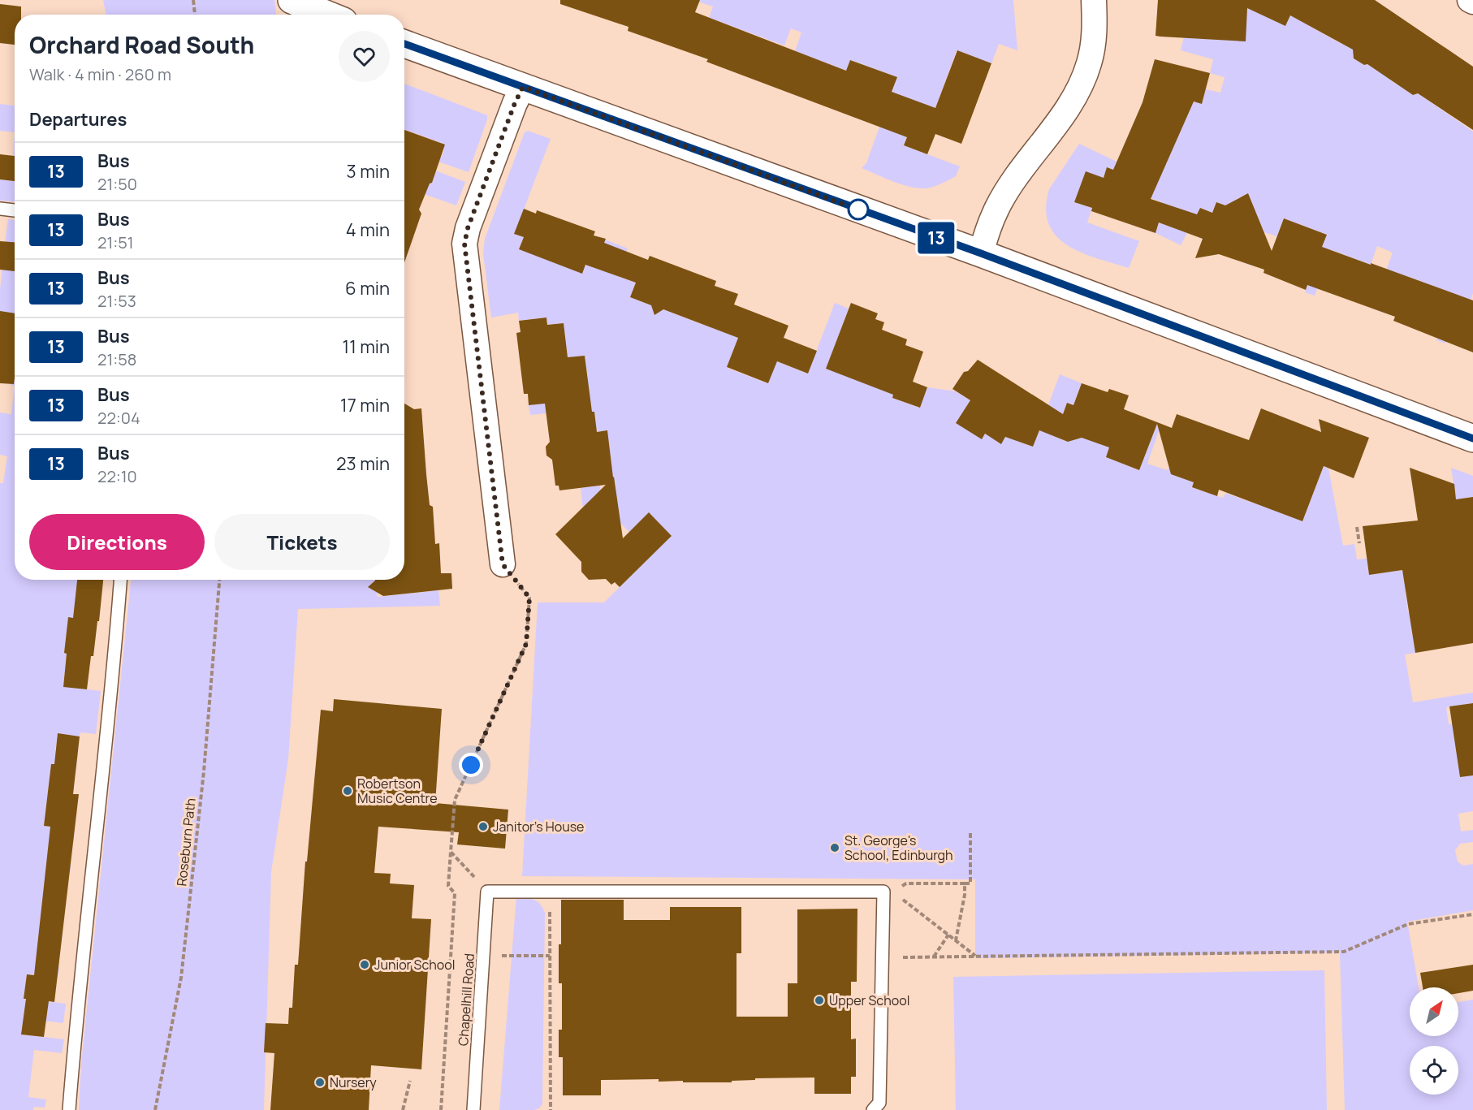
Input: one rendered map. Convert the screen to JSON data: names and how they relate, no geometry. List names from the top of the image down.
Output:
{
  "streets": {
    "lane": ["Chapelhill Road"],
    "path": ["Roseburn Path"]
  },
  "places": [
    "Robertson Music Centre",
    "Janitor's House",
    "St. George's School, Edinburgh",
    "Junior School",
    "Upper School",
    "Nursery"
  ],
  "lines": ["bus line 13"],
  "north": "top right",
  "page": {
    "on_map": "13",
    "heading": [
      ["Orchard Road South", "Walk · 4 min · 260 m"],
      "Departures"
    ],
    "list": [
      {
        "mark": "13",
        "name": "Bus",
        "note": "21:50",
        "value": "3 min"
      },
      {
        "mark": "13",
        "name": "Bus",
        "note": "21:51",
        "value": "4 min"
      },
      {
        "mark": "13",
        "name": "Bus",
        "note": "21:53",
        "value": "6 min"
      },
      {
        "mark": "13",
        "name": "Bus",
        "note": "21:58",
        "value": "11 min"
      },
      {
        "mark": "13",
        "name": "Bus",
        "note": "22:04",
        "value": "17 min"
      },
      {
        "mark": "13",
        "name": "Bus",
        "note": "22:10",
        "value": "23 min"
      }
    ],
    "buttons": ["Directions", "Tickets"]
  }
}
